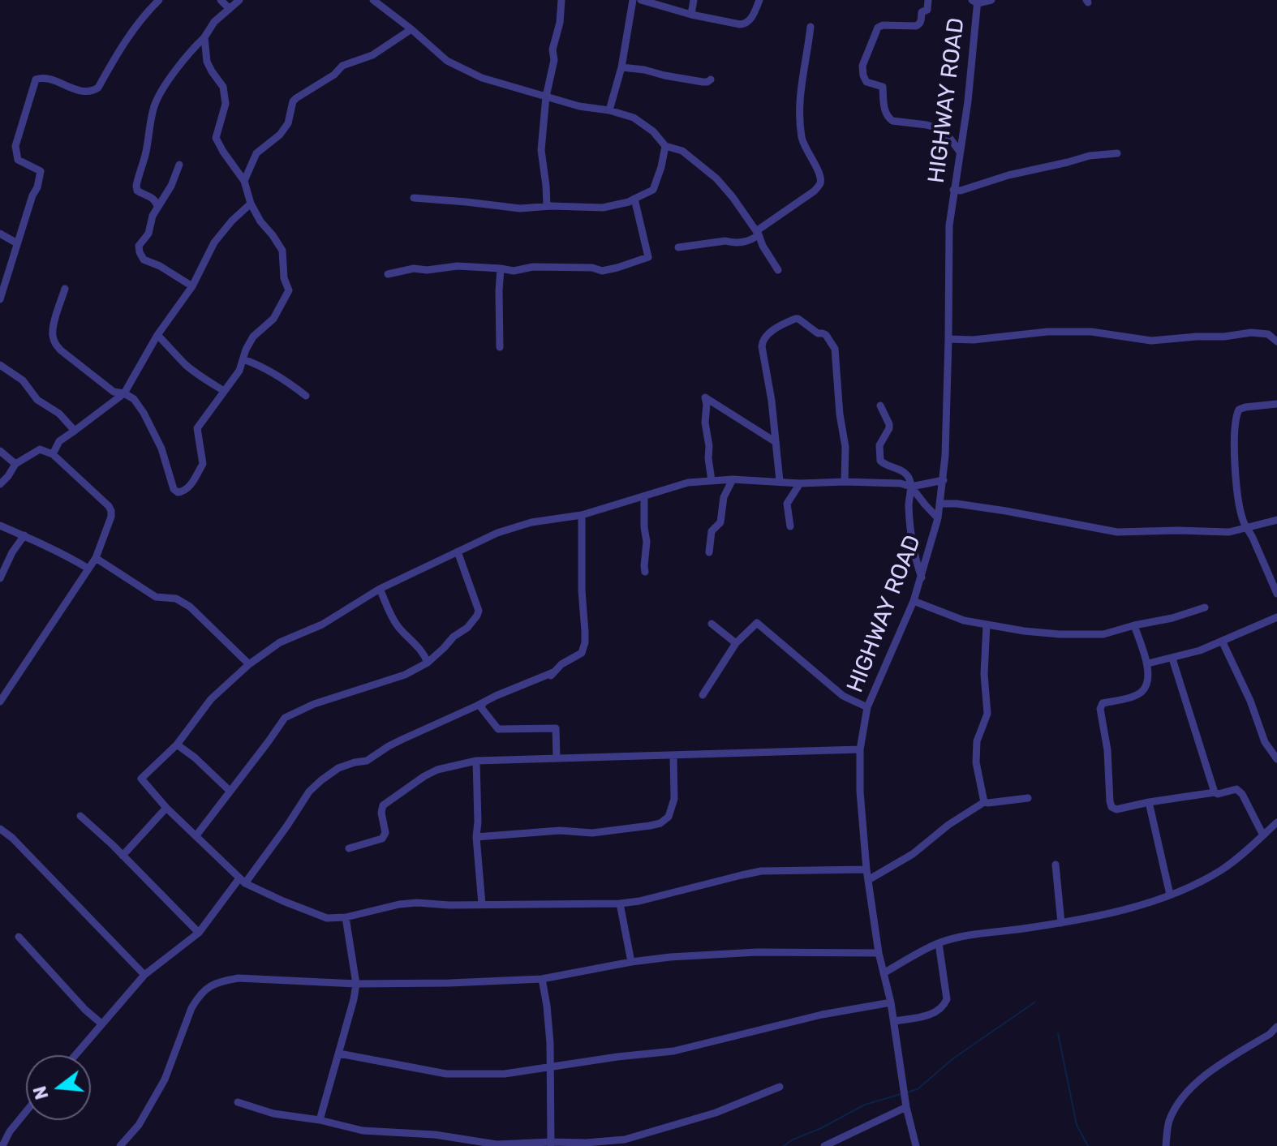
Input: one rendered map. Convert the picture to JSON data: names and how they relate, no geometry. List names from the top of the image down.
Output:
{
  "streets": {
    "street": ["HIGHWAY ROAD"]
  },
  "north": "left"
}
